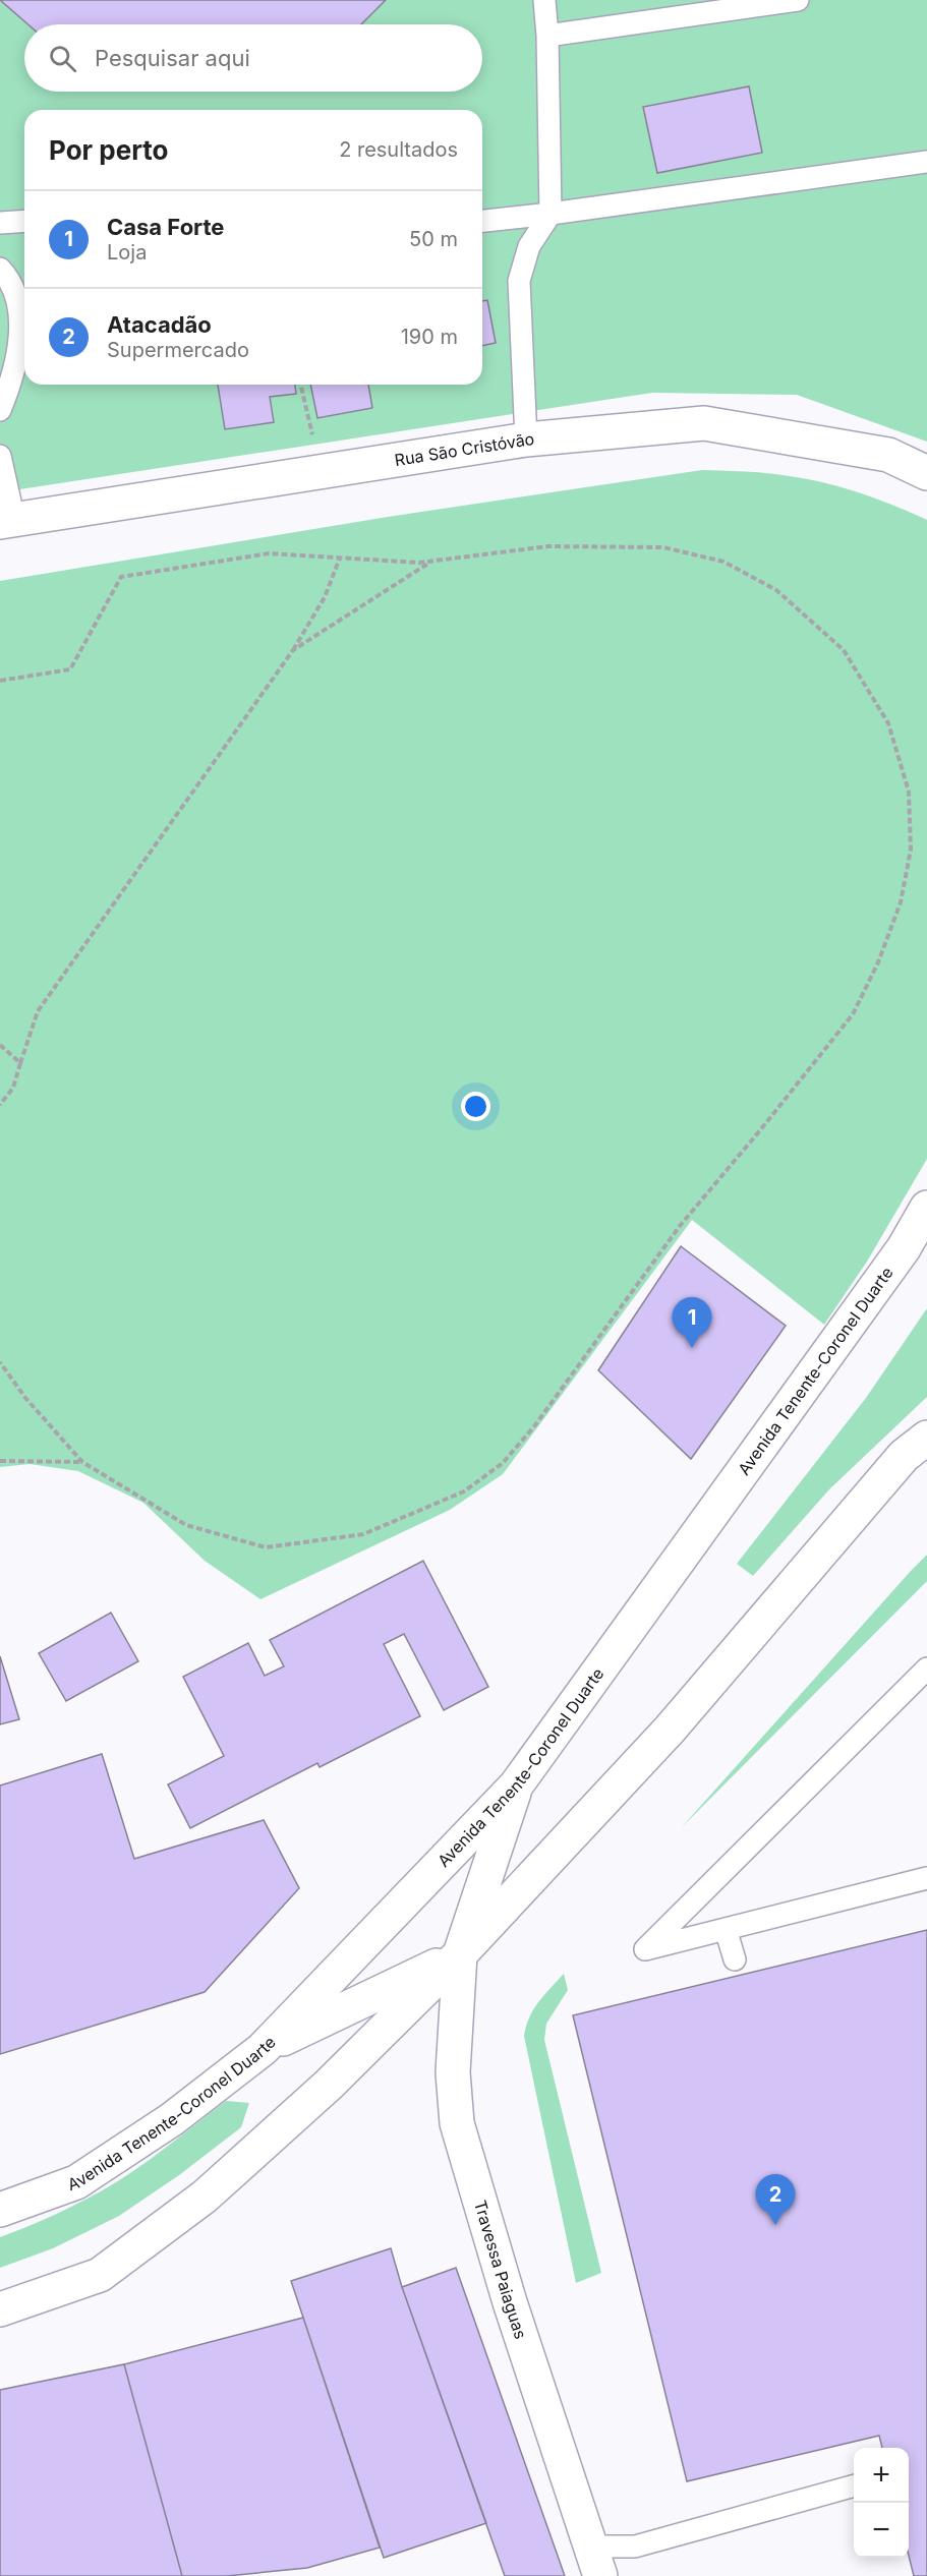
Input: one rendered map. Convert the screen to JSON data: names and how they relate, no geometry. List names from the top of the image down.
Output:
{
  "streets": {
    "main road": ["Rua São Cristóvão", "Avenida Tenente-Coronel Duarte", "Travessa Paiaguas"]
  },
  "page": {
    "search": "Pesquisar aqui",
    "heading": ["Por perto", "2 resultados"],
    "list": [
      {
        "mark": "1",
        "name": "Casa Forte",
        "note": "Loja",
        "value": "50 m"
      },
      {
        "mark": "2",
        "name": "Atacadão",
        "note": "Supermercado",
        "value": "190 m"
      }
    ],
    "pins": ["1", "2"],
    "map_buttons": ["+", "−"]
  }
}
